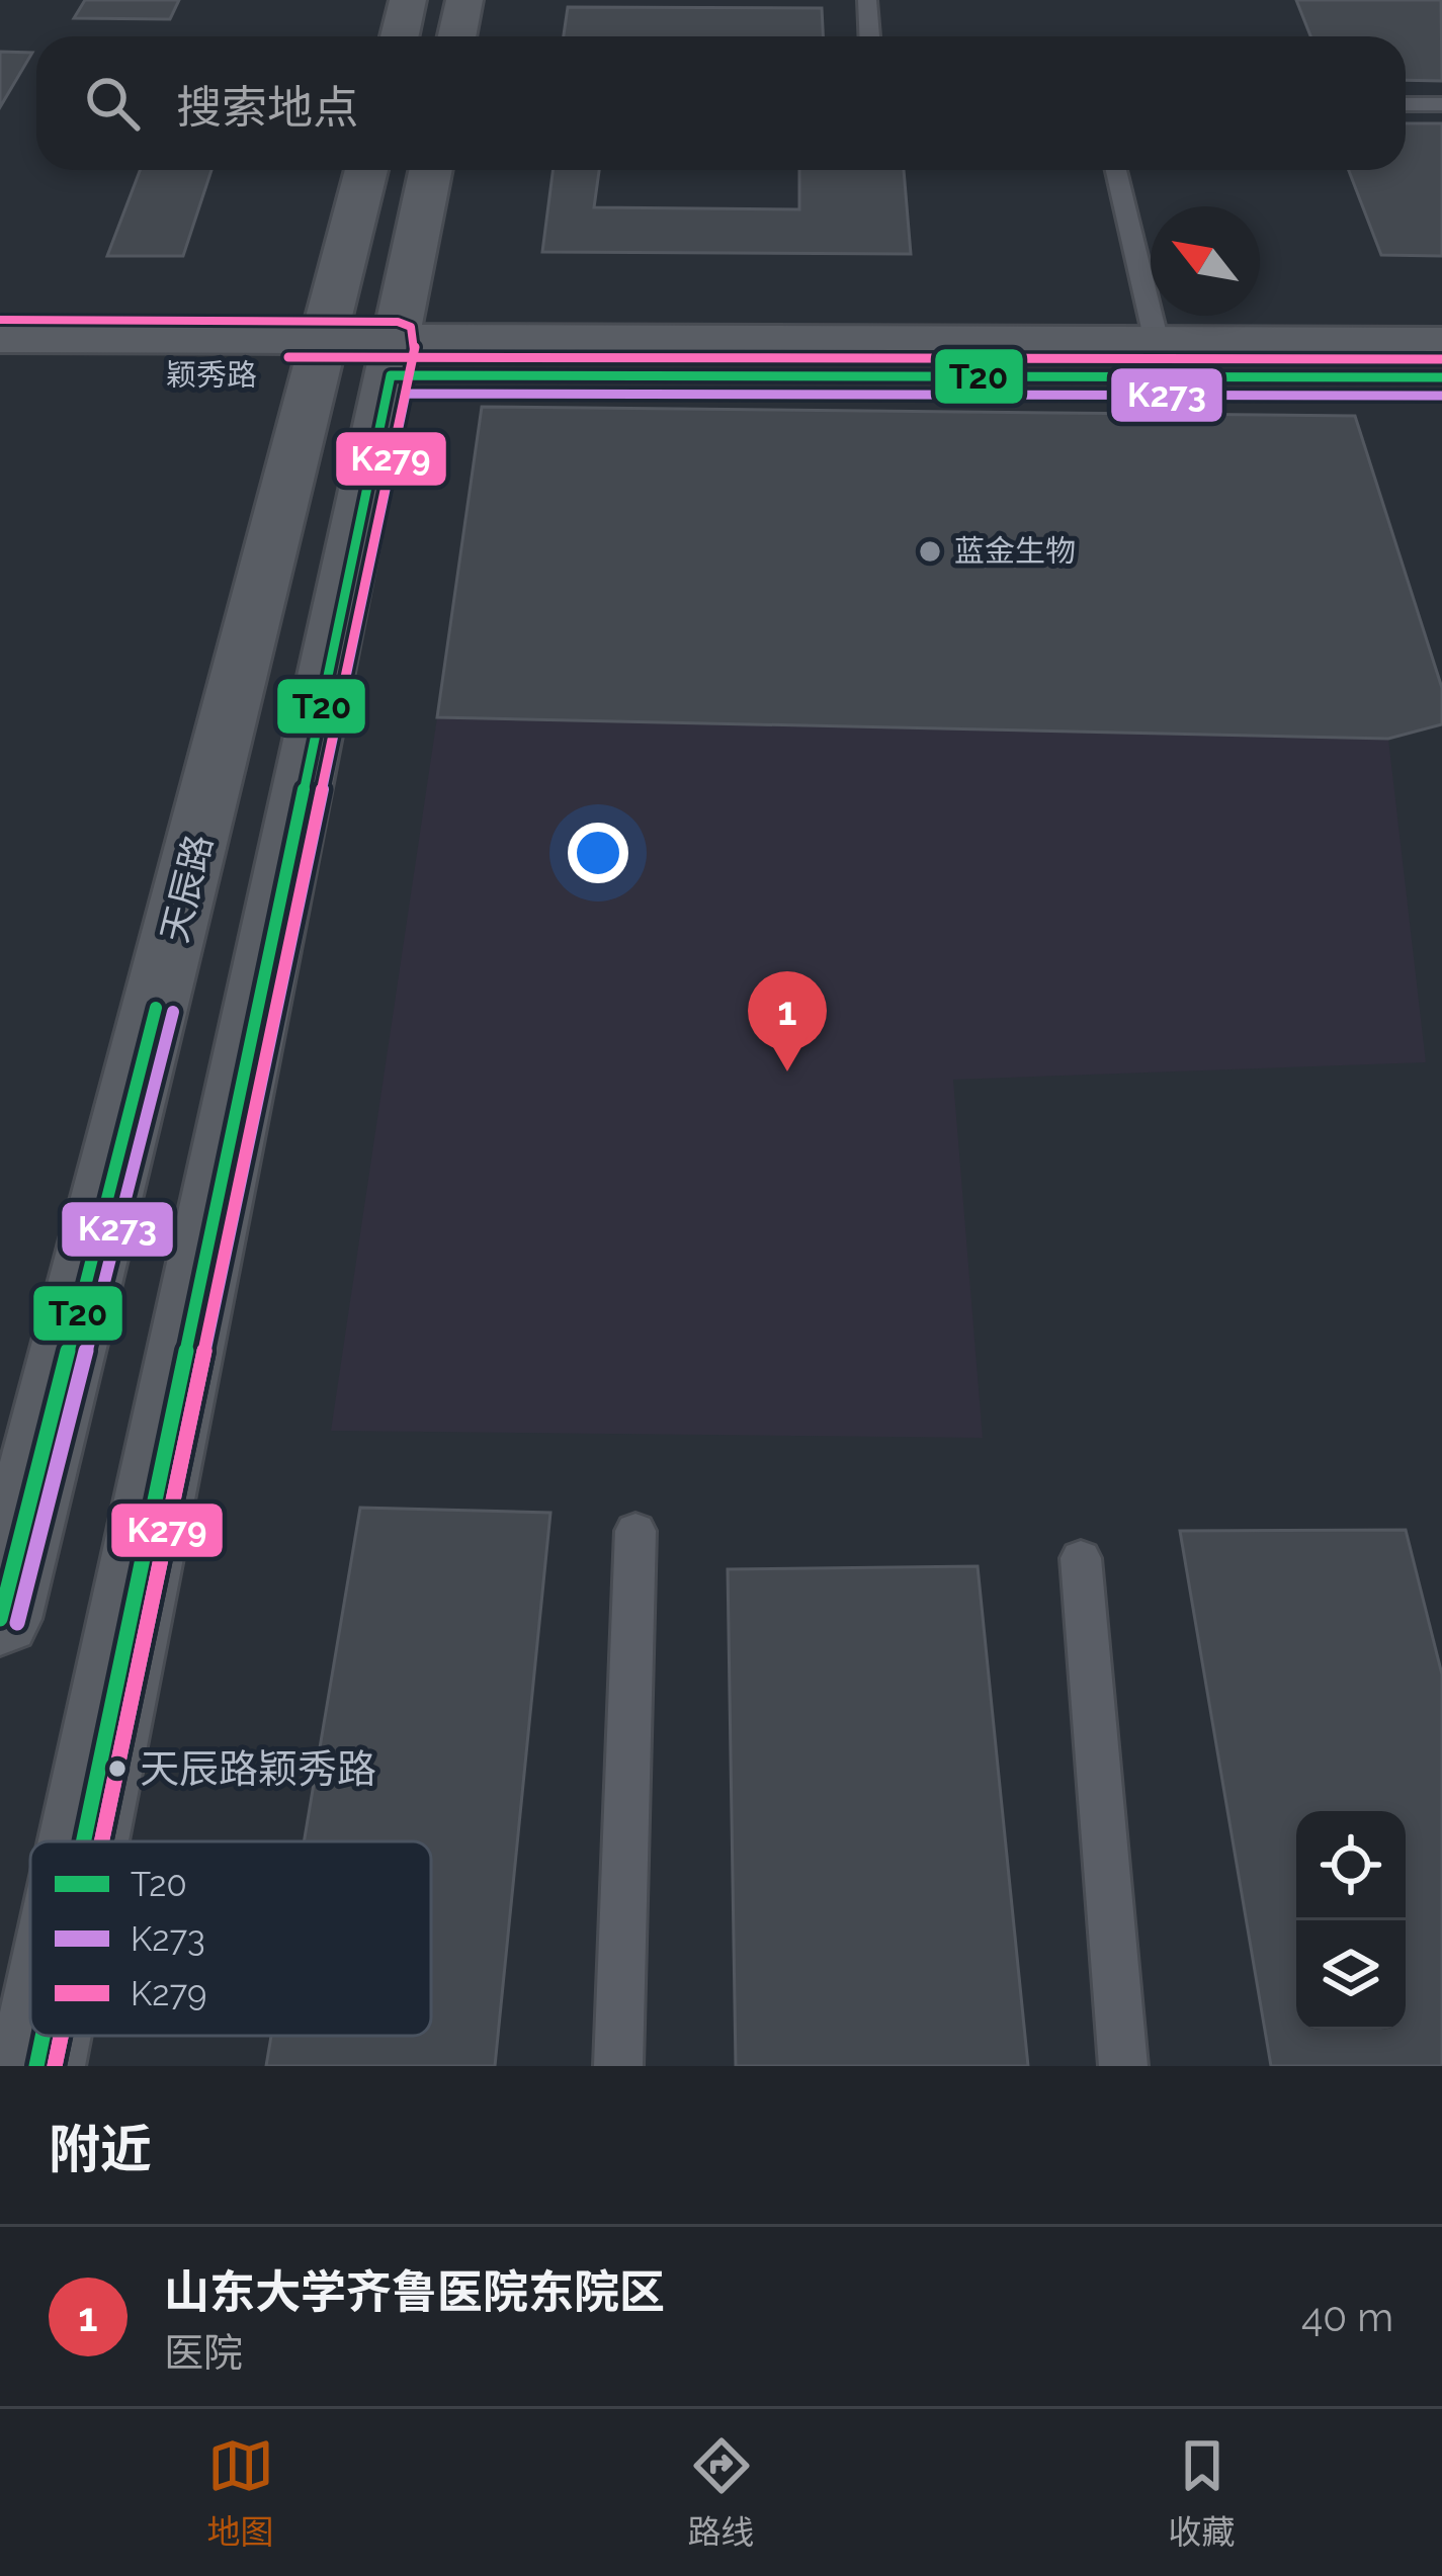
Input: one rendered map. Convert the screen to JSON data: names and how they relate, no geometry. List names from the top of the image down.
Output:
{
  "streets": {
    "main road": ["颖秀路", "天辰路"]
  },
  "crossings": [
    ["颖秀路", "天辰路"]
  ],
  "places": ["蓝金生物", "天辰路颖秀路"],
  "lines": ["transit line K279", "transit line T20", "transit line K273"],
  "legend": ["T20", "K273", "K279"],
  "north": "top left",
  "page": {
    "search": "搜索地点",
    "pins": "1",
    "heading": "附近",
    "list": [
      {
        "mark": "1",
        "name": "山东大学齐鲁医院东院区",
        "note": "医院",
        "value": "40 m"
      }
    ],
    "nav": ["地图", "路线", "收藏"]
  }
}
